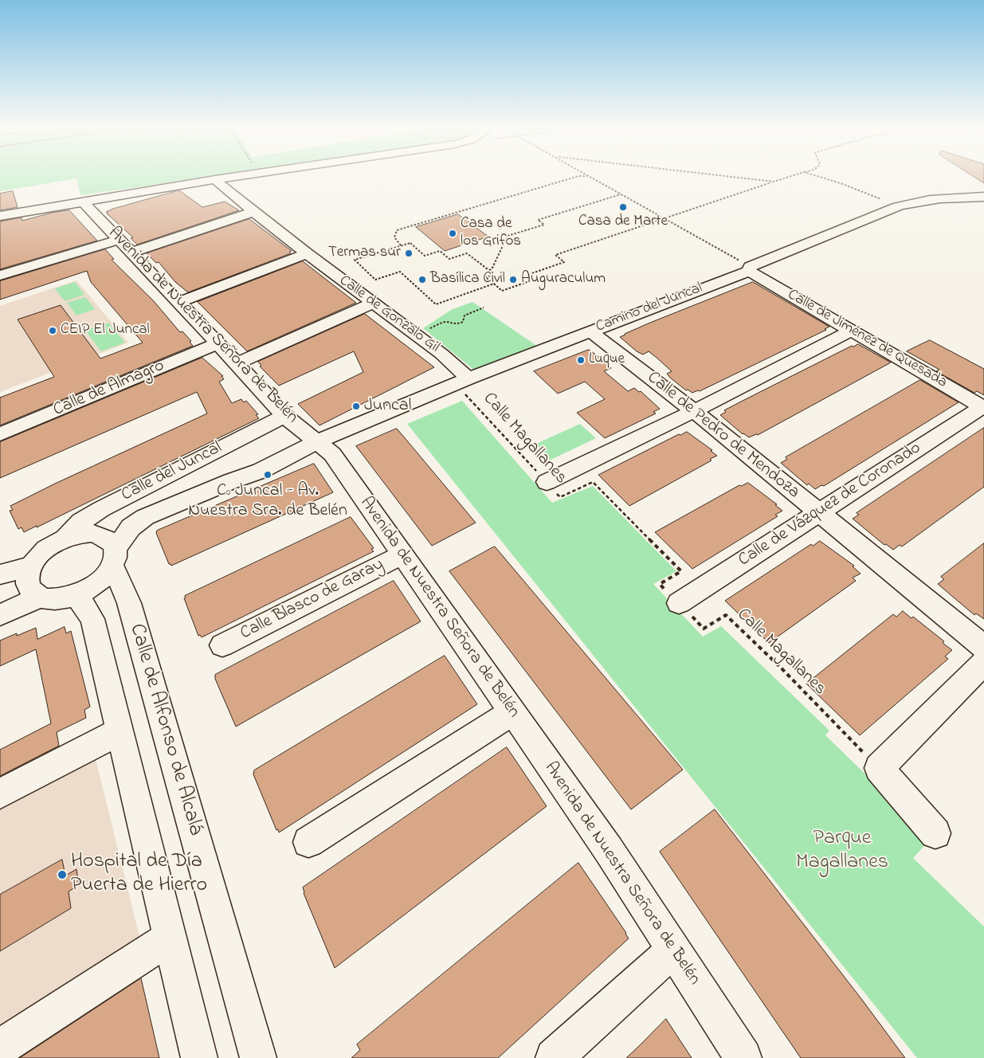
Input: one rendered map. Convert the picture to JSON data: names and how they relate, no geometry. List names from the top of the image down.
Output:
{
  "streets": {
    "street": [
      "Camino del Juncal",
      "Calle de Gonzalo Gil",
      "Avenida de Nuestra Señora de Belén",
      "Calle de Jiménez de Quesada",
      "Calle de Almagro",
      "Calle de Pedro de Mendoza",
      "Calle del Juncal",
      "Calle de Vázquez de Coronado",
      "Calle Blasco de Garay",
      "Calle de Alfonso de Alcalá"
    ],
    "path": ["Calle Magallanes"]
  },
  "crossings": [
    ["Camino del Juncal", "Calle de Gonzalo Gil"],
    ["Camino del Juncal", "Avenida de Nuestra Señora de Belén"],
    ["Camino del Juncal", "Calle de Jiménez de Quesada"],
    ["Camino del Juncal", "Calle de Pedro de Mendoza"],
    ["Camino del Juncal", "Calle Magallanes"],
    ["Camino del Juncal", "Calle del Juncal"],
    ["Calle de Gonzalo Gil", "Calle Magallanes"],
    ["Avenida de Nuestra Señora de Belén", "Calle de Almagro"],
    ["Avenida de Nuestra Señora de Belén", "Calle del Juncal"],
    ["Avenida de Nuestra Señora de Belén", "Calle Blasco de Garay"],
    ["Calle de Jiménez de Quesada", "Calle de Vázquez de Coronado"],
    ["Calle de Pedro de Mendoza", "Calle de Vázquez de Coronado"],
    ["Calle Magallanes", "Calle de Vázquez de Coronado"],
    ["Calle del Juncal", "Calle de Alfonso de Alcalá"]
  ],
  "parks": ["Parque Magallanes"],
  "places": [
    "Casa de Marte",
    "Casa de los Grifos",
    "Termas sur",
    "Basílica Civil",
    "Auguraculum",
    "CEIP El Juncal",
    "Luque",
    "Juncal",
    "Cº Juncal - Av. Nuestra Sra. de Belén",
    "Hospital de Día Puerta de Hierro"
  ]
}
